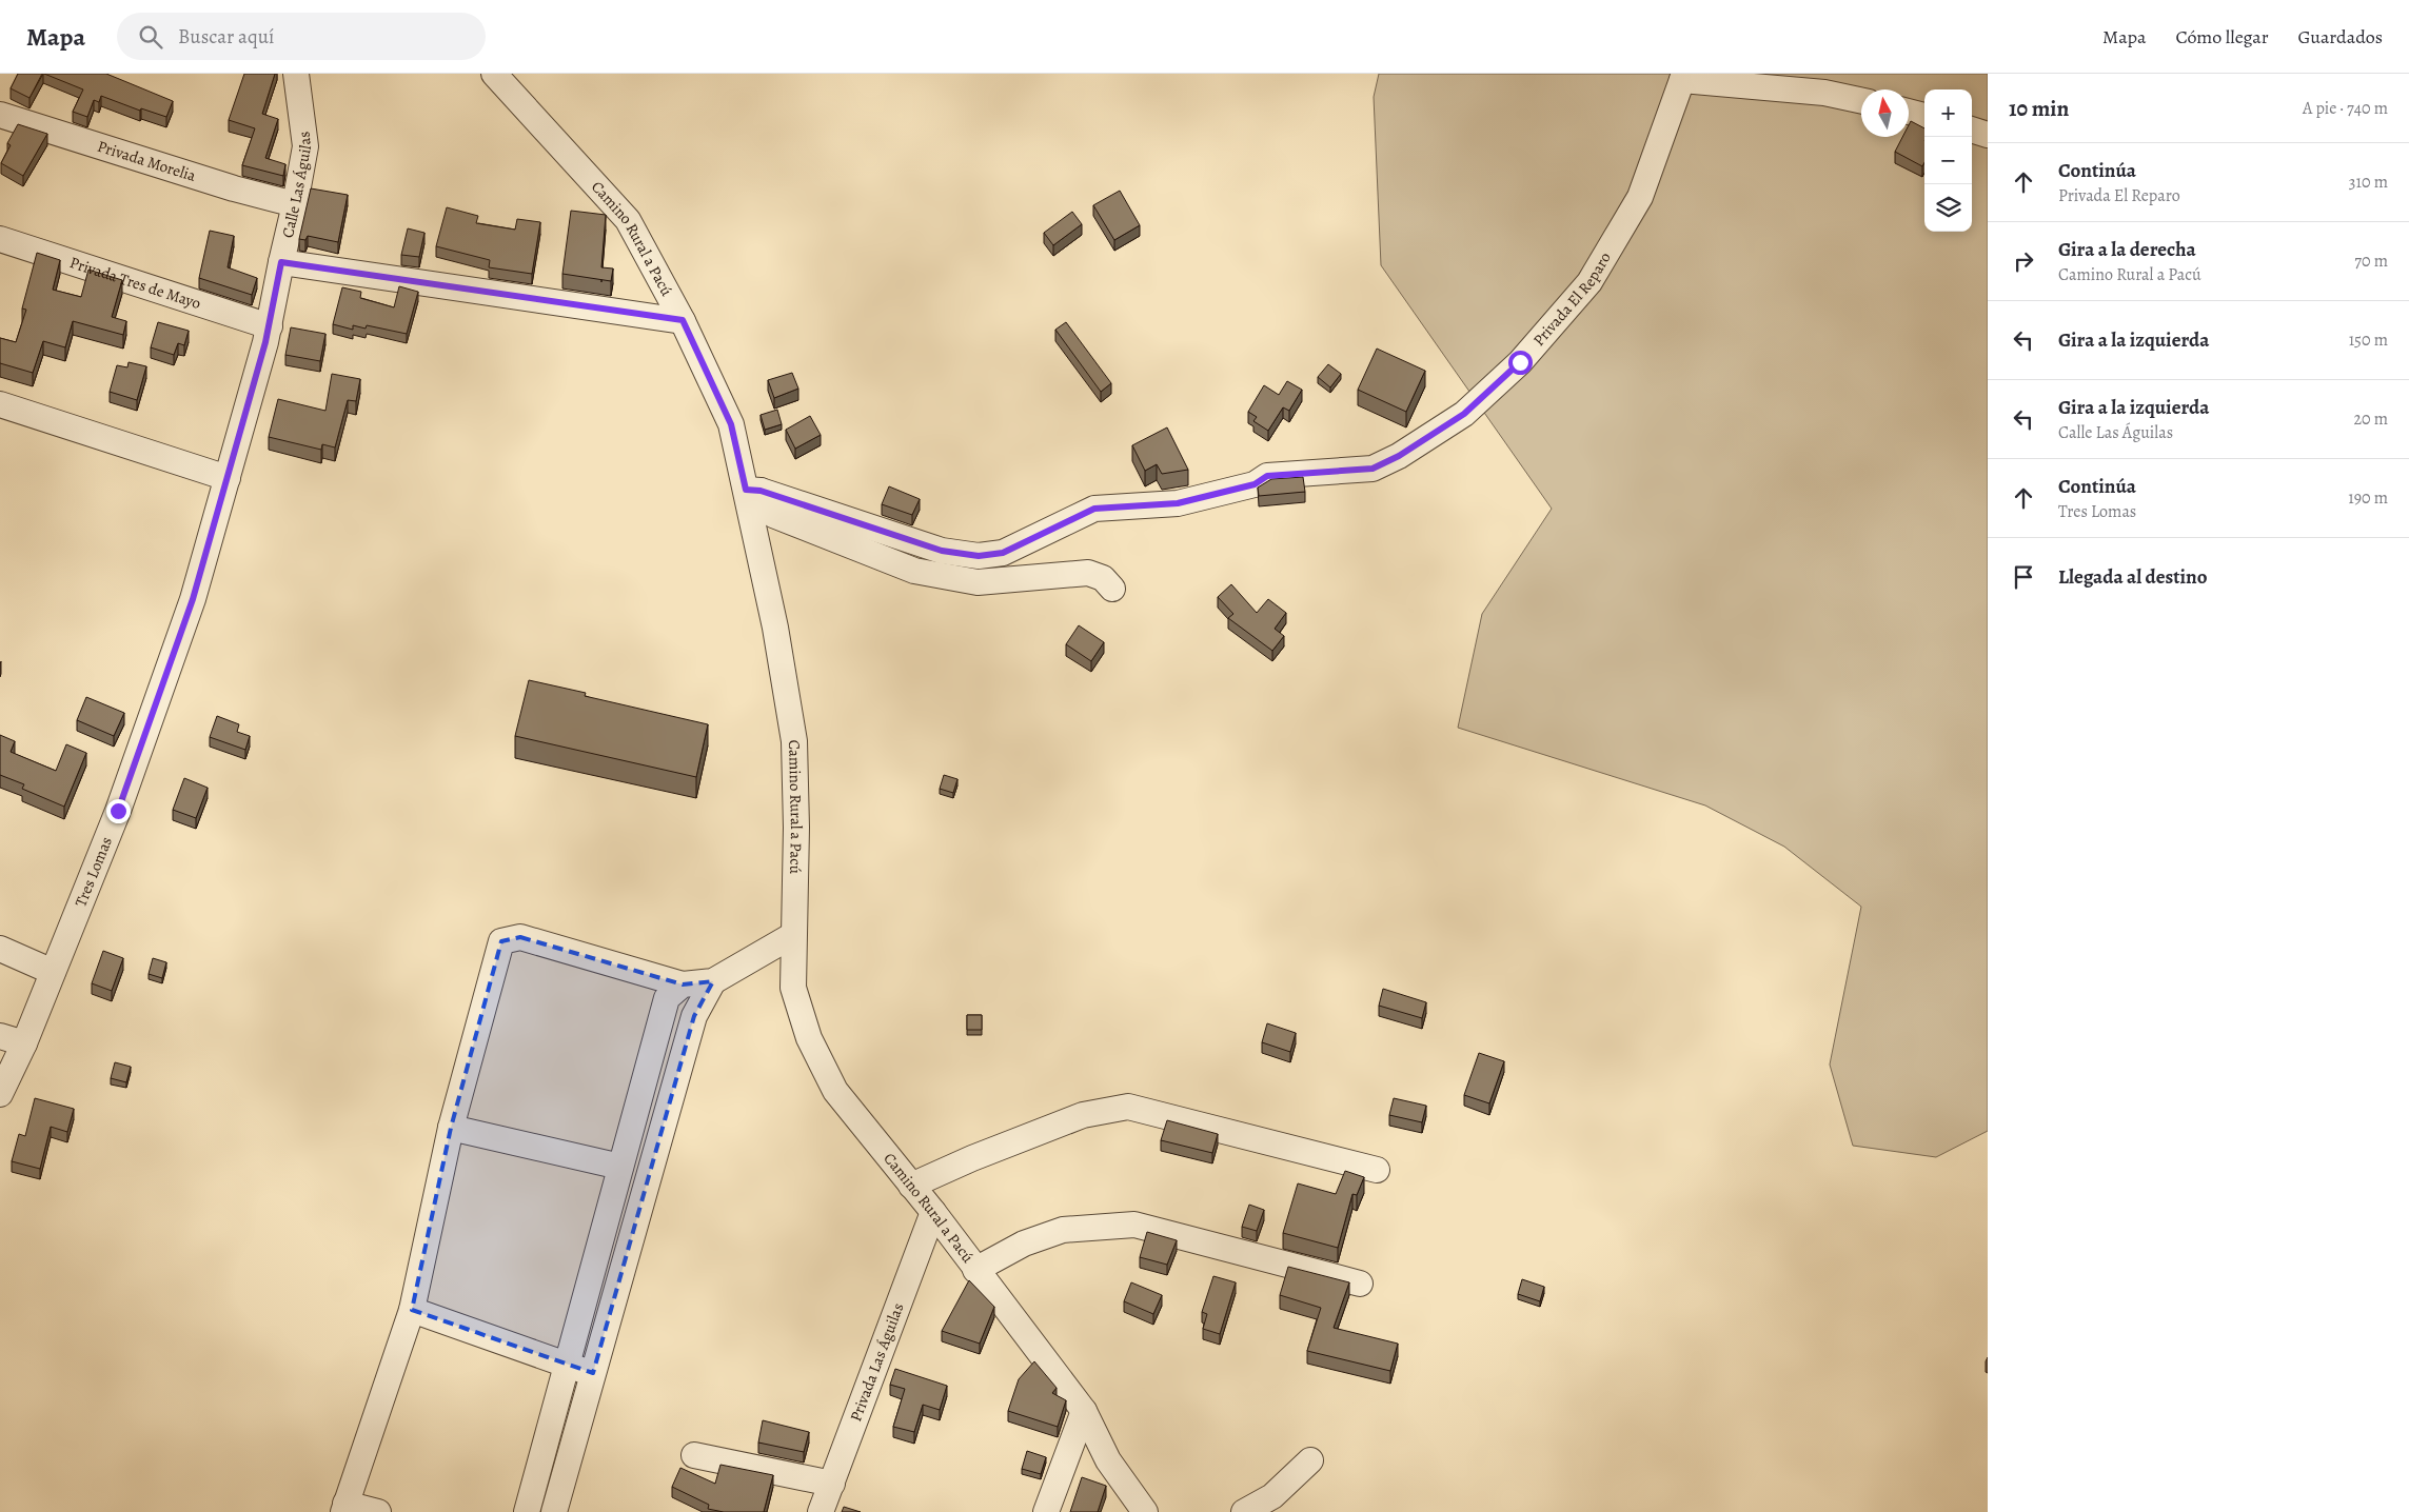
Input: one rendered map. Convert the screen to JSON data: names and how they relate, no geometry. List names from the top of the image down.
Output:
{
  "streets": {
    "street": [
      "Privada Morelia",
      "Calle Las Águilas",
      "Camino Rural a Pacú",
      "Privada Tres de Mayo",
      "Privada El Reparo",
      "Tres Lomas",
      "Privada Las Águilas"
    ]
  },
  "crossings": [
    ["Privada Morelia", "Calle Las Águilas"],
    ["Calle Las Águilas", "Privada Tres de Mayo"],
    ["Calle Las Águilas", "Tres Lomas"],
    ["Camino Rural a Pacú", "Privada El Reparo"],
    ["Camino Rural a Pacú", "Privada Las Águilas"],
    ["Privada Tres de Mayo", "Tres Lomas"]
  ],
  "north": "top",
  "page": {
    "header": "Mapa",
    "search": "Buscar aquí",
    "nav": ["Mapa", "Cómo llegar", "Guardados"],
    "heading": ["10 min", "A pie · 740 m"],
    "map_buttons": ["+", "−"],
    "list": [
      ["Continúa", "Privada El Reparo", "310 m"],
      ["Gira a la derecha", "Camino Rural a Pacú", "70 m"],
      ["Gira a la izquierda", "150 m"],
      ["Gira a la izquierda", "Calle Las Águilas", "20 m"],
      ["Continúa", "Tres Lomas", "190 m"],
      "Llegada al destino"
    ]
  }
}
